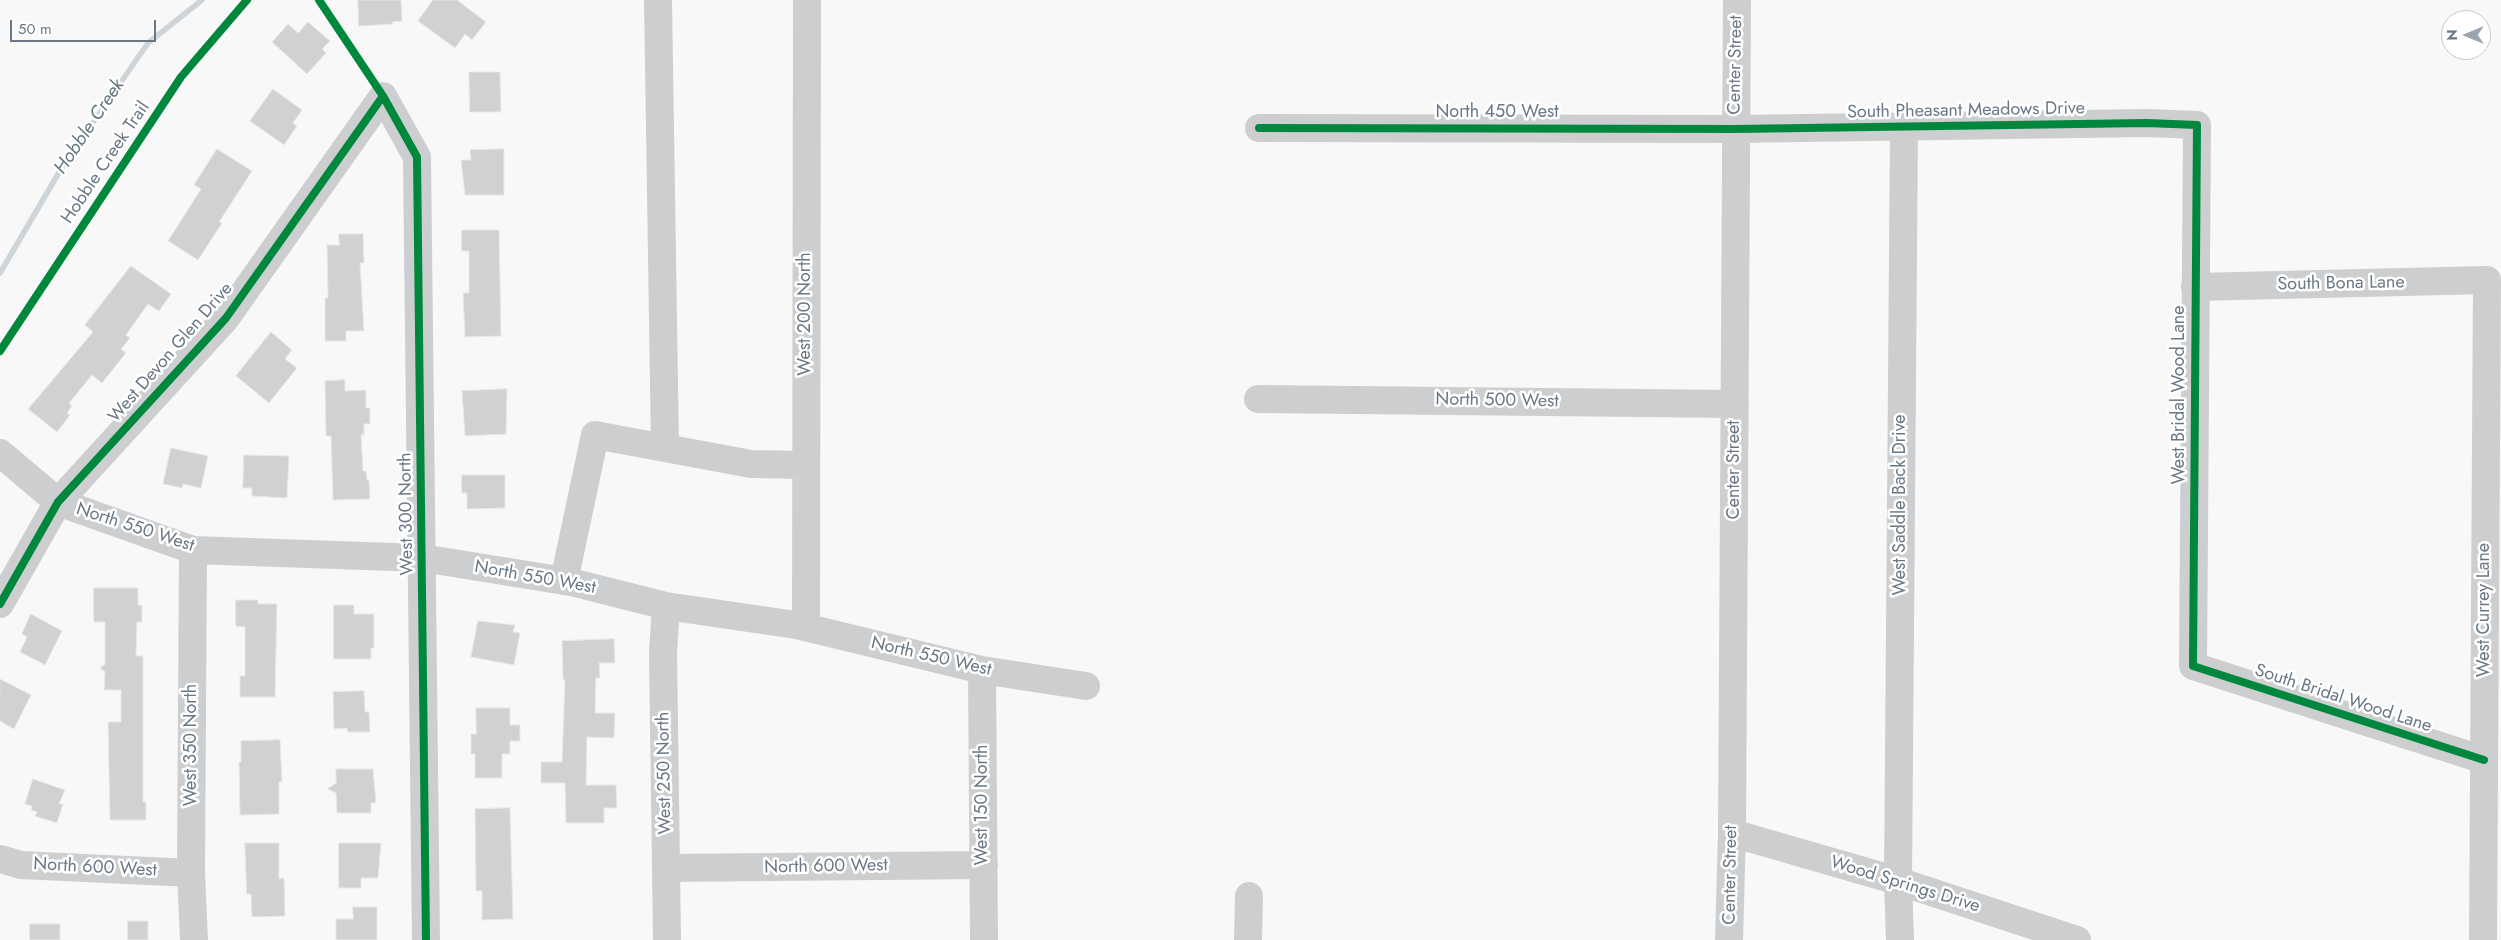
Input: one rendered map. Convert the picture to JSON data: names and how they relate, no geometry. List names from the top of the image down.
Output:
{
  "streets": {
    "street": [
      "Center Street",
      "South Pheasant Meadows Drive",
      "North 450 West",
      "South Bona Lane",
      "West 200 North",
      "West Devon Glen Drive",
      "West Bridal Wood Lane",
      "North 500 West",
      "West Saddle Back Drive",
      "West 300 North",
      "North 550 West",
      "West Currey Lane",
      "South Bridal Wood Lane",
      "West 350 North",
      "West 250 North",
      "West 150 North",
      "North 600 West",
      "Wood Springs Drive"
    ],
    "cycle path": ["Hobble Creek Trail"]
  },
  "crossings": [
    ["Center Street", "South Pheasant Meadows Drive"],
    ["Center Street", "North 450 West"],
    ["Center Street", "North 500 West"],
    ["Center Street", "Wood Springs Drive"],
    ["South Pheasant Meadows Drive", "North 450 West"],
    ["South Pheasant Meadows Drive", "West Bridal Wood Lane"],
    ["South Pheasant Meadows Drive", "West Saddle Back Drive"],
    ["South Bona Lane", "West Bridal Wood Lane"],
    ["South Bona Lane", "West Currey Lane"],
    ["West 200 North", "North 550 West"],
    ["West Devon Glen Drive", "West 300 North"],
    ["West Devon Glen Drive", "North 550 West"],
    ["West Bridal Wood Lane", "South Bridal Wood Lane"],
    ["West Saddle Back Drive", "Wood Springs Drive"],
    ["West 300 North", "North 550 West"],
    ["North 550 West", "West 350 North"],
    ["North 550 West", "West 250 North"],
    ["North 550 West", "West 150 North"],
    ["West Currey Lane", "South Bridal Wood Lane"],
    ["West 350 North", "North 600 West"],
    ["West 250 North", "North 600 West"],
    ["West 150 North", "North 600 West"]
  ],
  "water": ["Hobble Creek"],
  "scale_bar": "50 m",
  "north": "left"
}
